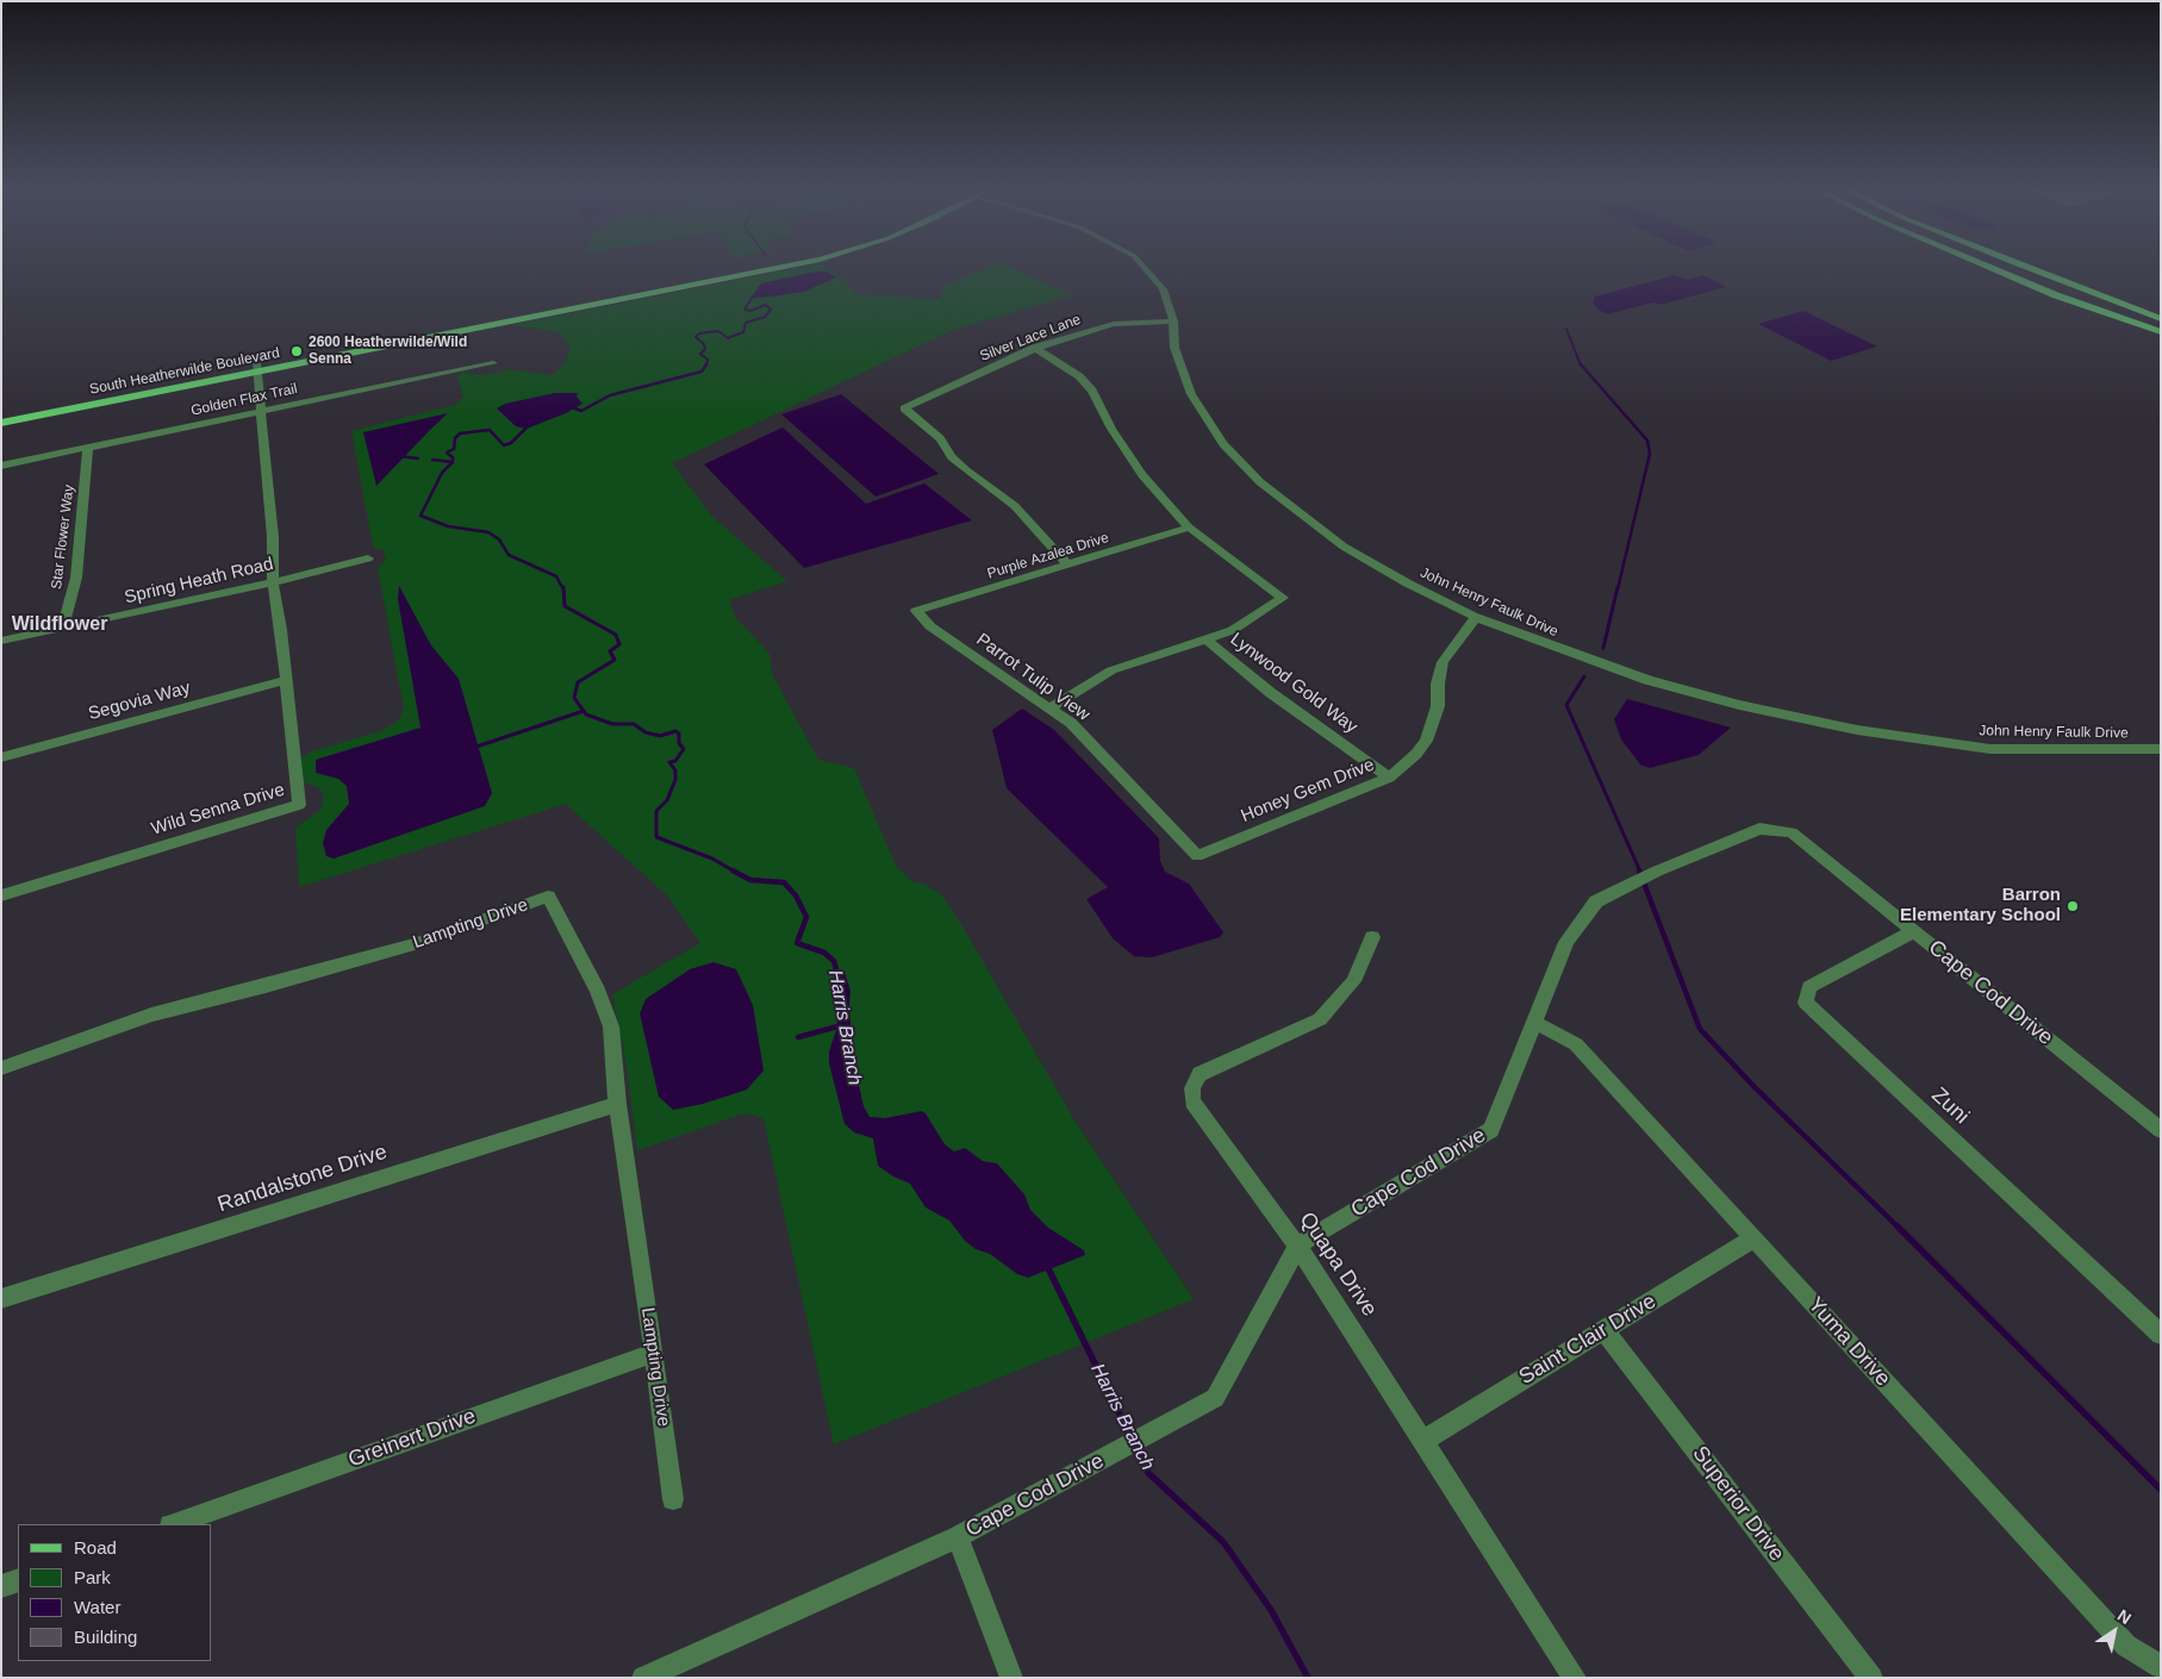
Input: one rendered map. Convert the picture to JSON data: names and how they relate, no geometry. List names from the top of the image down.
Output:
{
  "streets": {
    "main road": ["South Heatherwilde Boulevard"],
    "street": [
      "Silver Lace Lane",
      "Golden Flax Trail",
      "Star Flower Way",
      "Purple Azalea Drive",
      "Spring Heath Road",
      "John Henry Faulk Drive",
      "Parrot Tulip View",
      "Lynwood Gold Way",
      "Segovia Way",
      "Honey Gem Drive",
      "Wild Senna Drive",
      "Lampting Drive",
      "Cape Cod Drive",
      "Zuni",
      "Randalstone Drive",
      "Quapa Drive",
      "Saint Clair Drive",
      "Yuma Drive",
      "Greinert Drive",
      "Superior Drive"
    ]
  },
  "crossings": [
    ["Silver Lace Lane", "Purple Azalea Drive"],
    ["Silver Lace Lane", "John Henry Faulk Drive"],
    ["South Heatherwilde Boulevard", "Wild Senna Drive"],
    ["Golden Flax Trail", "Star Flower Way"],
    ["Golden Flax Trail", "Wild Senna Drive"],
    ["Star Flower Way", "Spring Heath Road"],
    ["Purple Azalea Drive", "Parrot Tulip View"],
    ["Spring Heath Road", "Wild Senna Drive"],
    ["John Henry Faulk Drive", "Honey Gem Drive"],
    ["Parrot Tulip View", "Honey Gem Drive"],
    ["Lynwood Gold Way", "Honey Gem Drive"],
    ["Segovia Way", "Wild Senna Drive"],
    ["Lampting Drive", "Randalstone Drive"],
    ["Lampting Drive", "Greinert Drive"],
    ["Cape Cod Drive", "Zuni"],
    ["Cape Cod Drive", "Quapa Drive"],
    ["Cape Cod Drive", "Yuma Drive"],
    ["Quapa Drive", "Saint Clair Drive"],
    ["Saint Clair Drive", "Yuma Drive"],
    ["Saint Clair Drive", "Superior Drive"]
  ],
  "districts": ["Wildflower"],
  "water": ["Harris Branch"],
  "places": ["2600 Heatherwilde/Wild Senna", "Barron Elementary School"],
  "legend": [
    "Road",
    "Park",
    "Water",
    "Building"
  ],
  "north": "top right"
}
